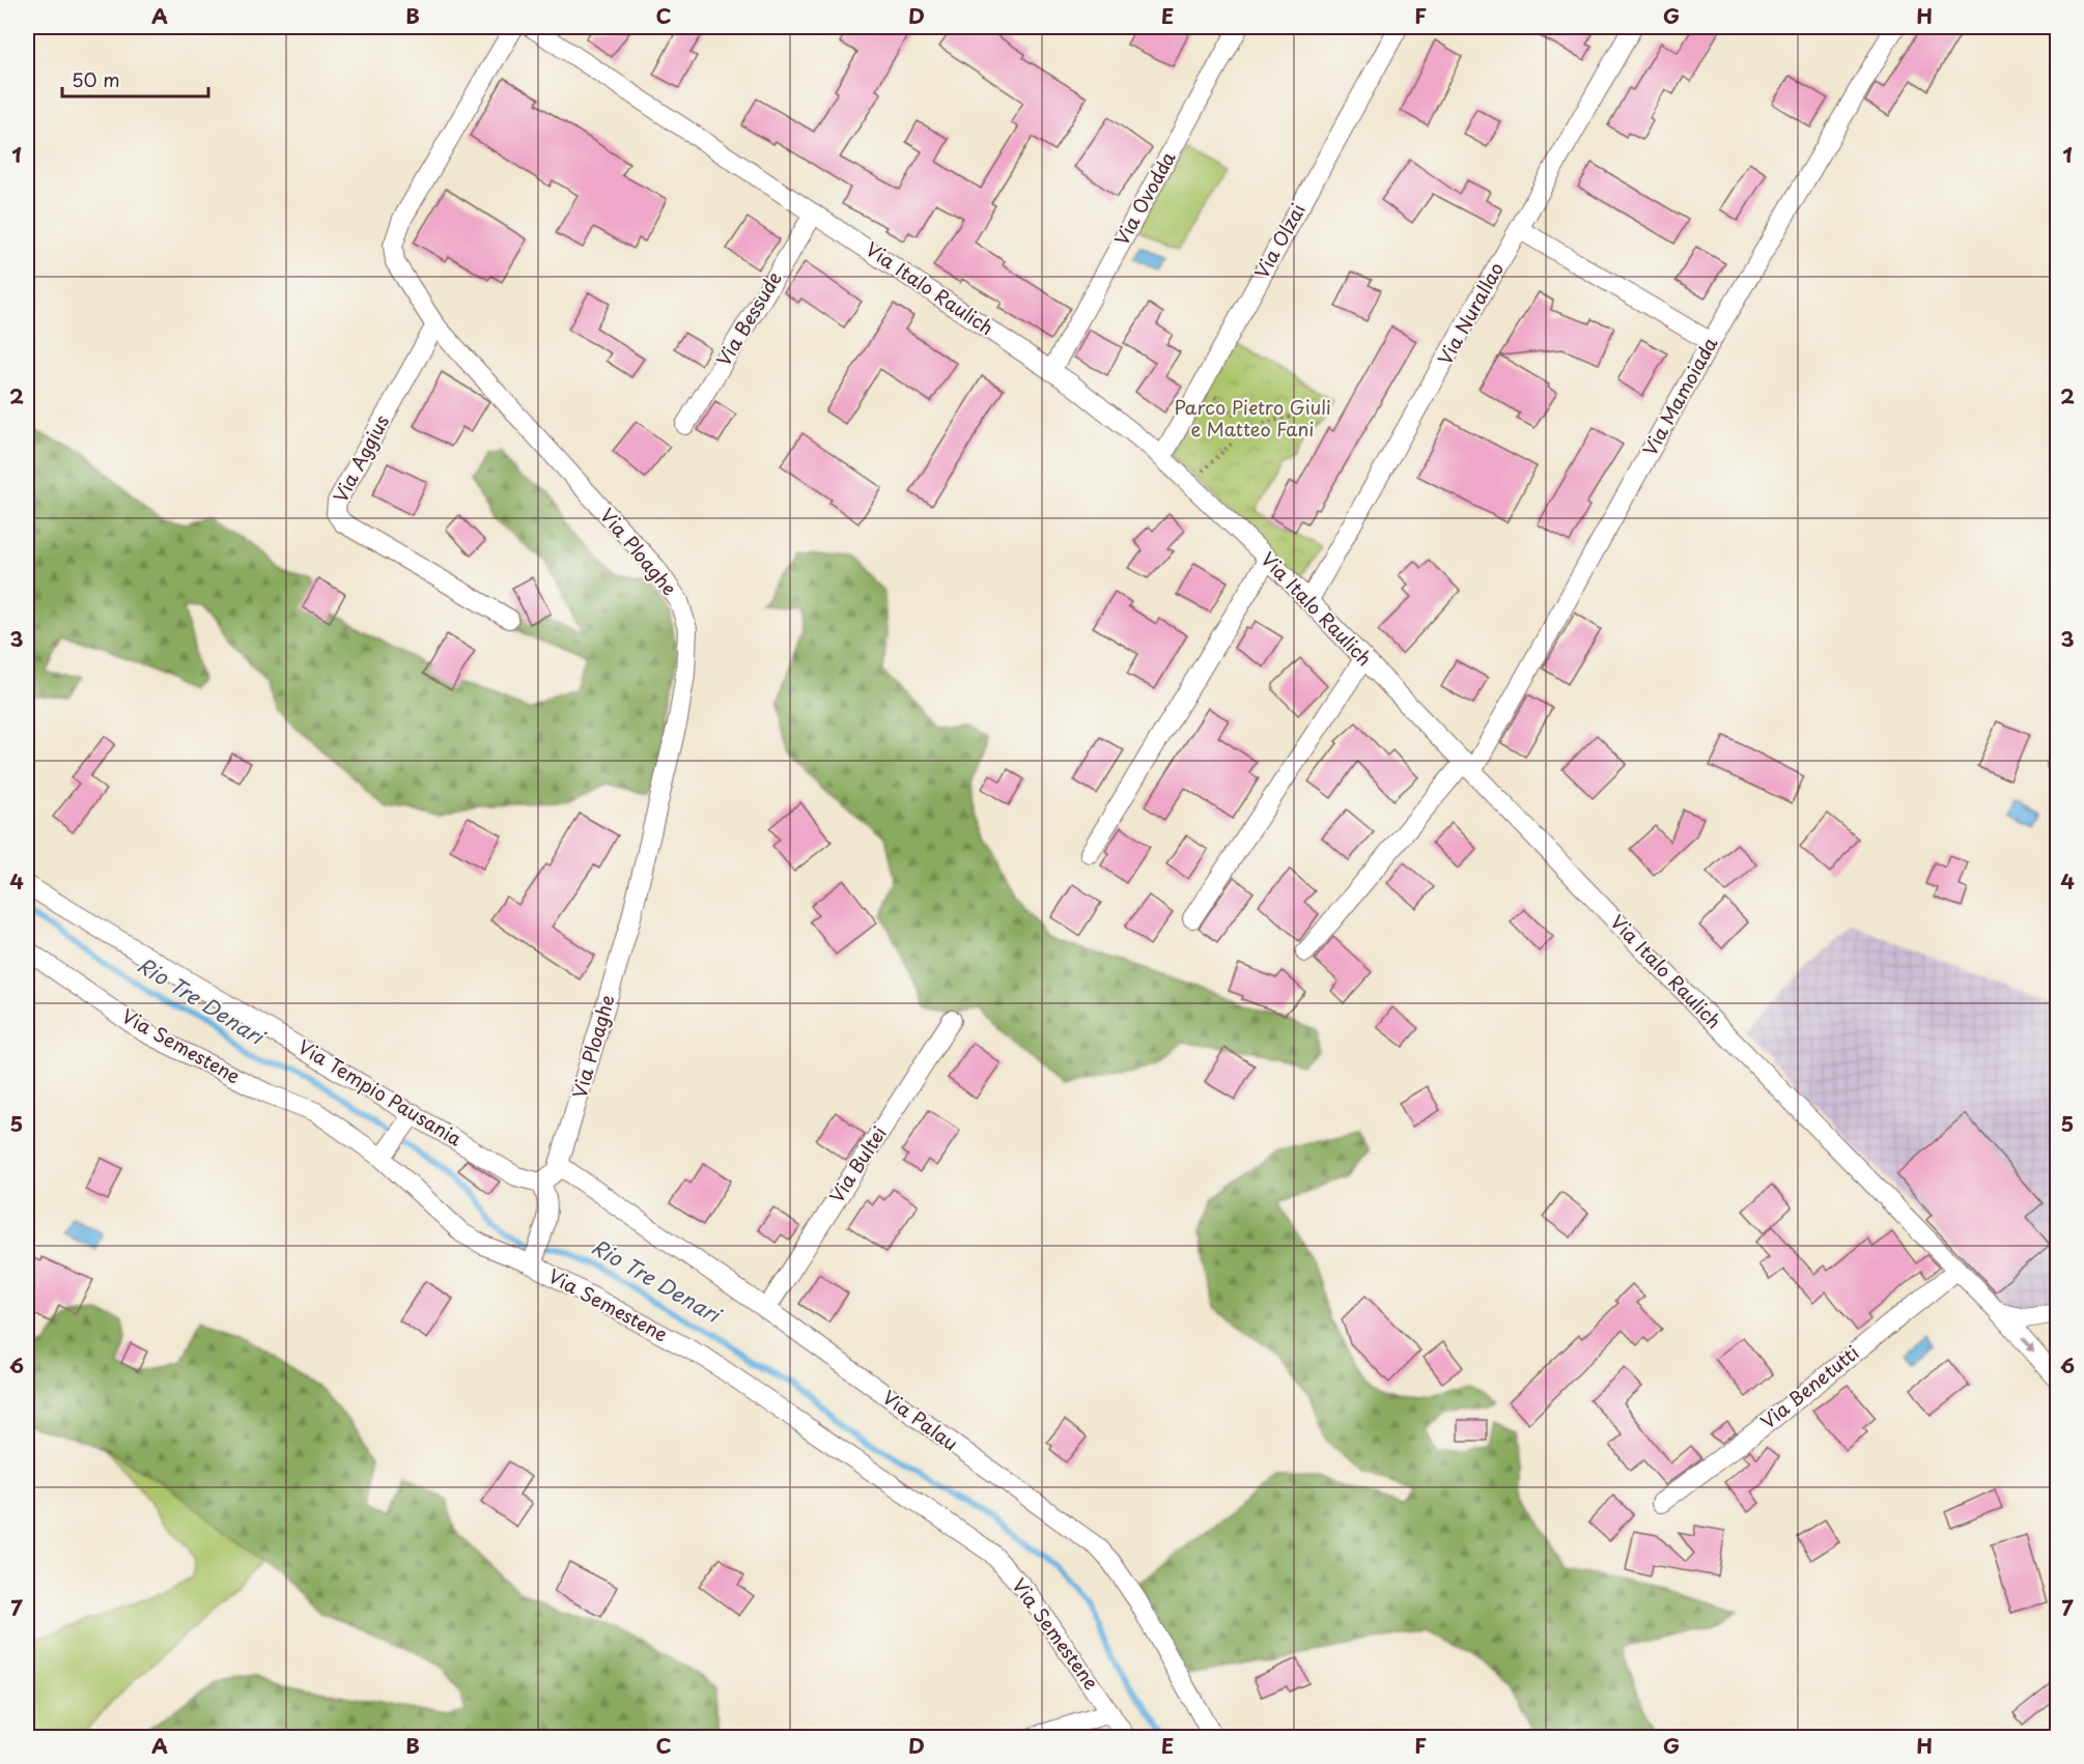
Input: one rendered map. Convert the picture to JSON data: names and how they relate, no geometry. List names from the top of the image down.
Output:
{
  "streets": {
    "street": [
      "Via Ovodda",
      "Via Olzai",
      "Via Italo Raulich",
      "Via Nurallao",
      "Via Bessude",
      "Via Mamoiada",
      "Via Aggius",
      "Via Ploaghe",
      "Via Semestene",
      "Via Tempio Pausania",
      "Via Bultei",
      "Via Benetutti",
      "Via Palau"
    ]
  },
  "crossings": [
    ["Via Ovodda", "Via Italo Raulich"],
    ["Via Olzai", "Via Italo Raulich"],
    ["Via Italo Raulich", "Via Nurallao"],
    ["Via Italo Raulich", "Via Bessude"],
    ["Via Italo Raulich", "Via Mamoiada"],
    ["Via Italo Raulich", "Via Benetutti"],
    ["Via Aggius", "Via Ploaghe"],
    ["Via Ploaghe", "Via Palau"],
    ["Via Bultei", "Via Palau"]
  ],
  "water": ["Rio Tre Denari"],
  "parks": ["Parco Pietro Giuli e Matteo Fani"],
  "scale_bar": "50 m",
  "grid": {
    "columns": [
      "A",
      "B",
      "C",
      "D",
      "E",
      "F",
      "G",
      "H"
    ],
    "rows": [
      "1",
      "2",
      "3",
      "4",
      "5",
      "6",
      "7"
    ]
  }
}
